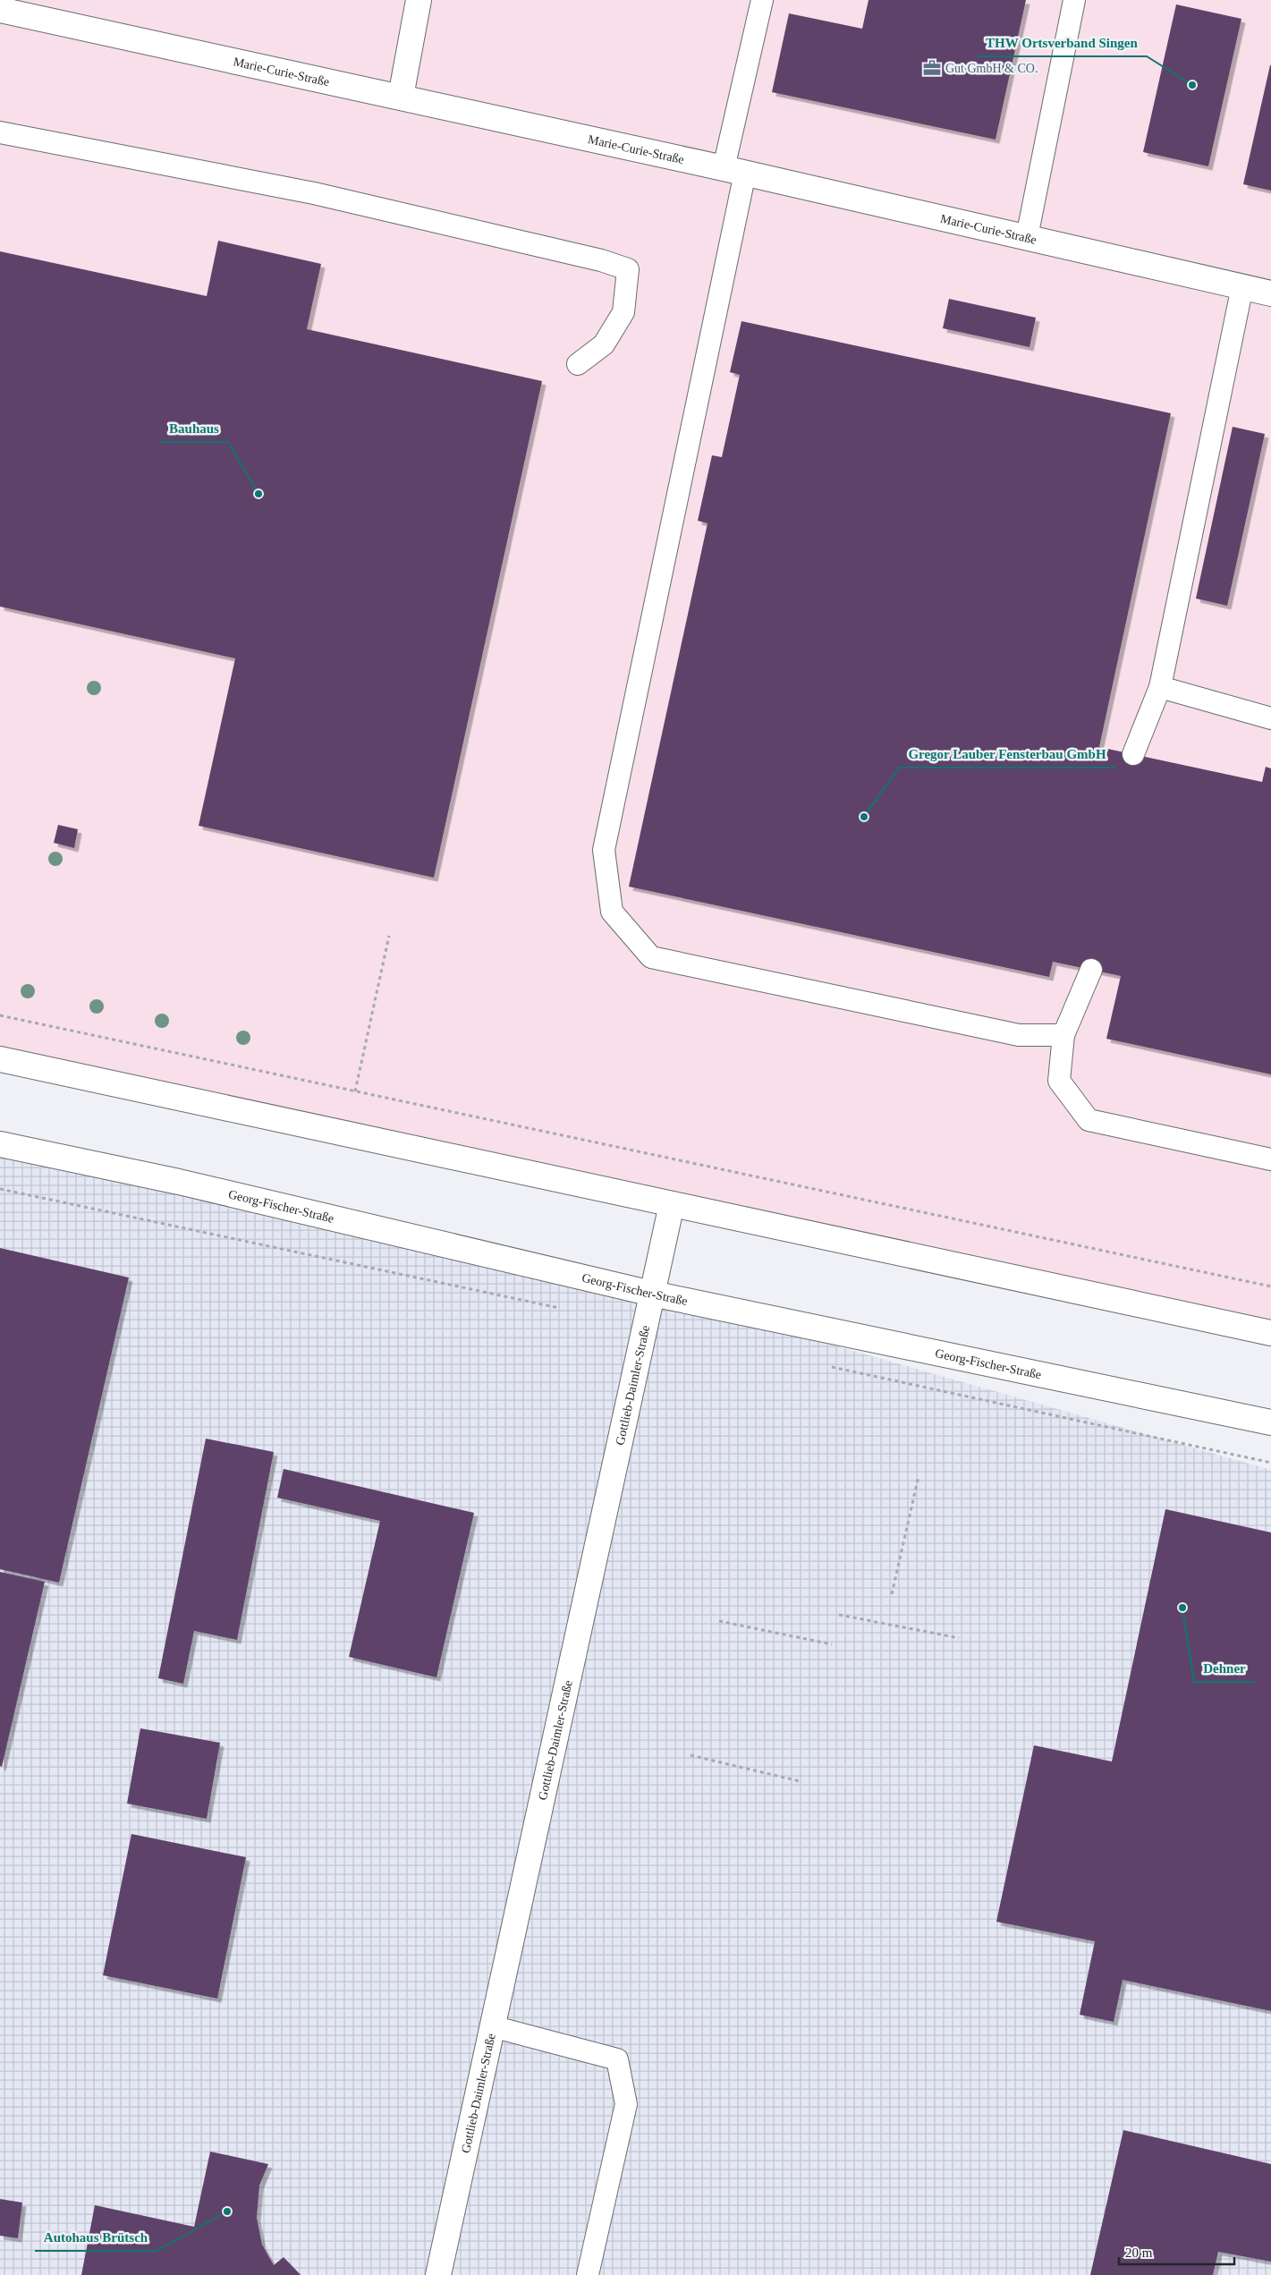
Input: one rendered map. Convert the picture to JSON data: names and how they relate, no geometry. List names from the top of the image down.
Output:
{
  "streets": {
    "main road": ["Marie-Curie-Straße", "Georg-Fischer-Straße", "Gottlieb-Daimler-Straße"]
  },
  "crossings": [
    ["Georg-Fischer-Straße", "Gottlieb-Daimler-Straße"]
  ],
  "places": {
    "office": ["Gut GmbH & CO."],
    "other": [
      "THW Ortsverband Singen",
      "Bauhaus",
      "Gregor Lauber Fensterbau GmbH",
      "Dehner",
      "Autohaus Brütsch"
    ]
  },
  "scale_bar": "20 m"
}
